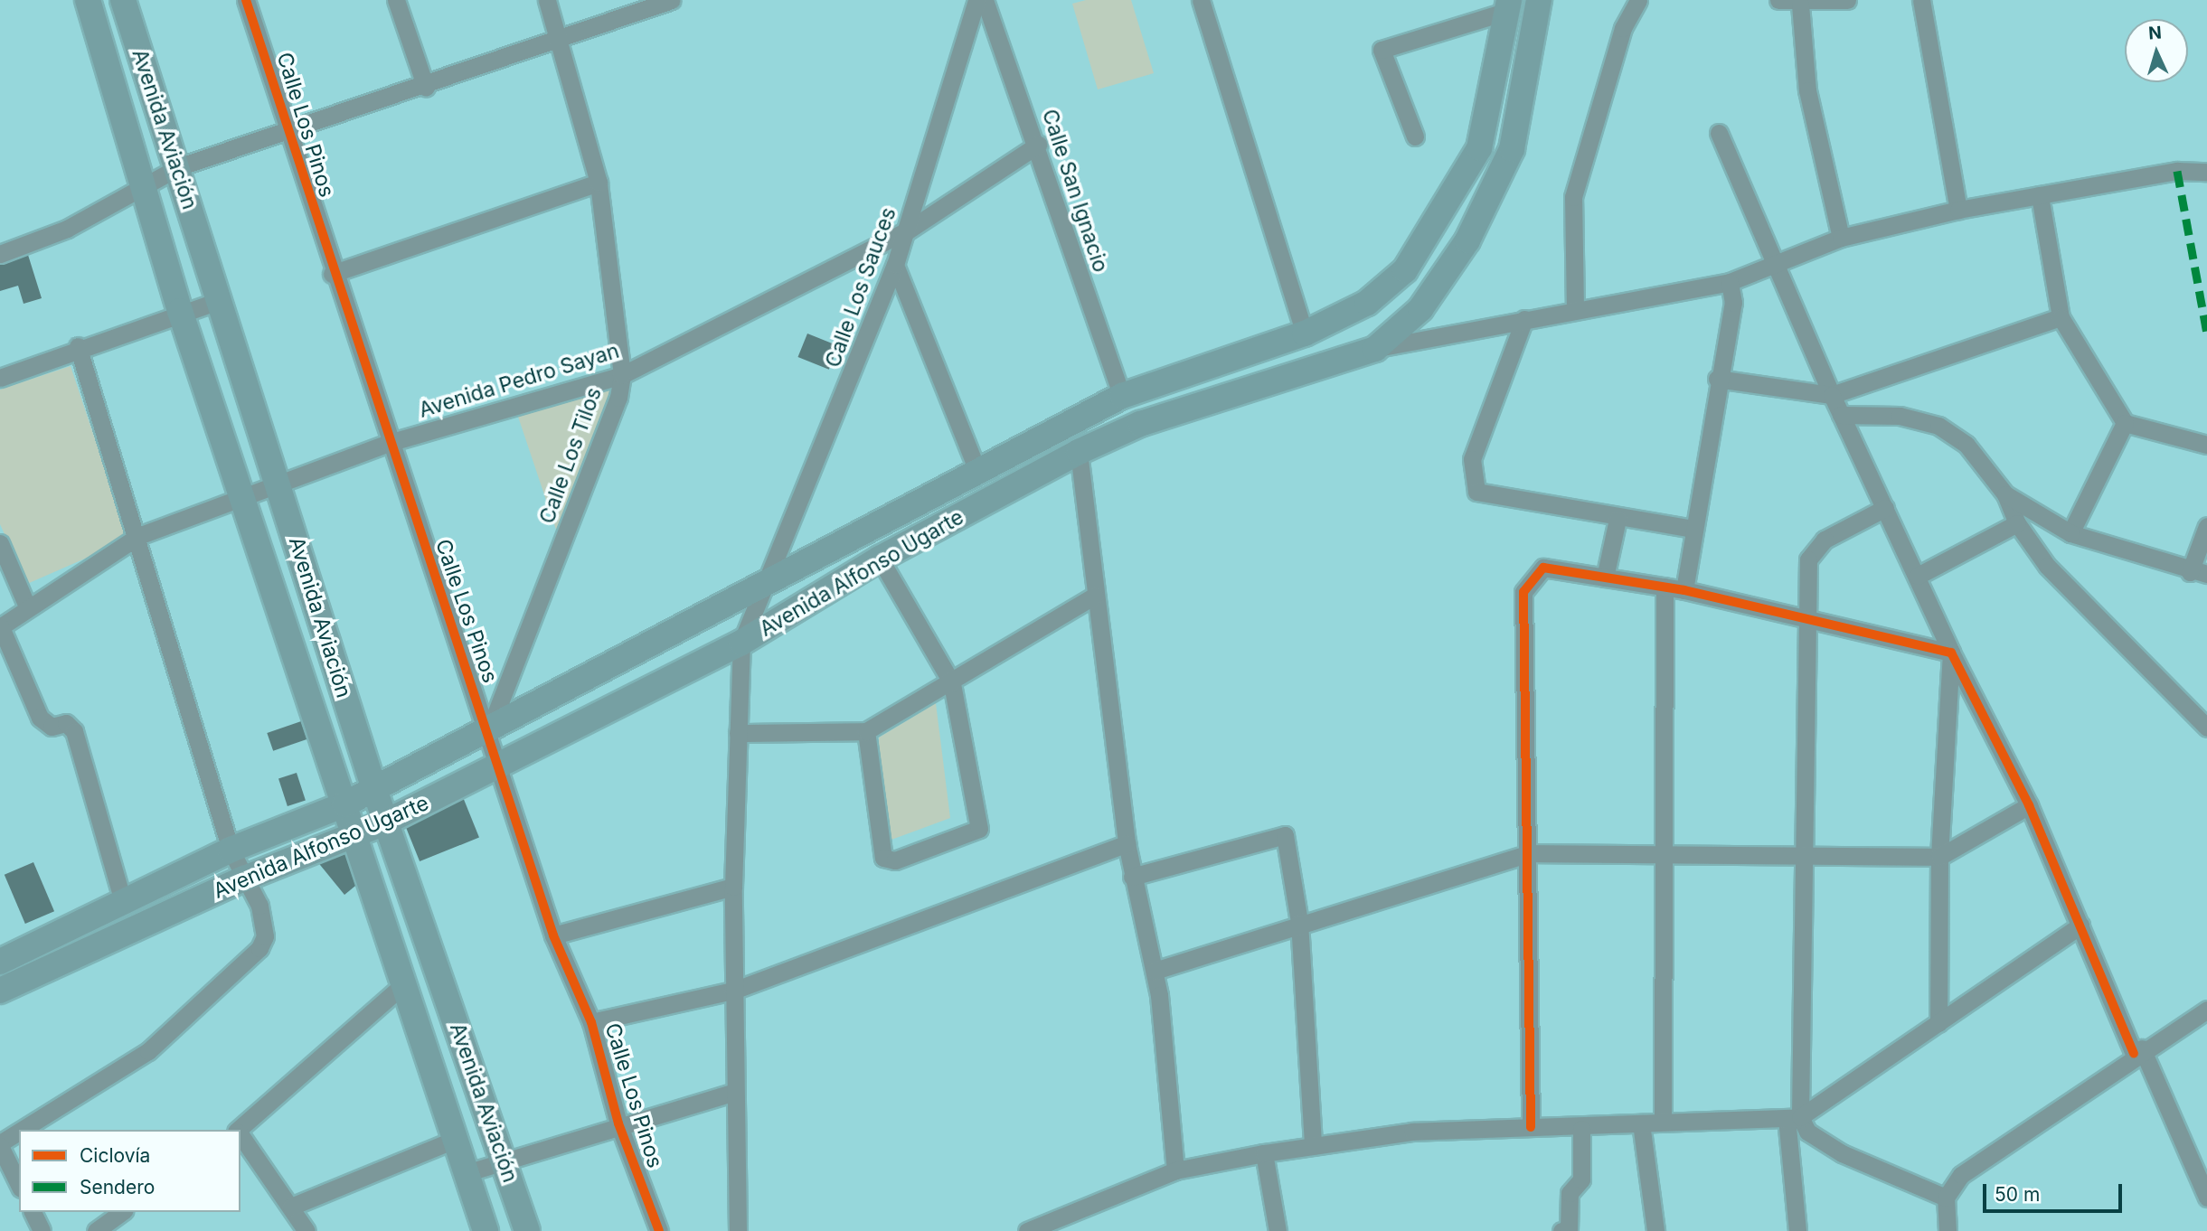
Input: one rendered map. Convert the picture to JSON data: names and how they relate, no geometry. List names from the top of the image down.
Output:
{
  "streets": {
    "main road": ["Avenida Aviación", "Avenida Alfonso Ugarte"],
    "street": [
      "Calle Los Pinos",
      "Calle San Ignacio",
      "Calle Los Sauces",
      "Avenida Pedro Sayan",
      "Calle Los Tilos"
    ]
  },
  "crossings": [
    ["Calle Los Pinos", "Avenida Pedro Sayan"],
    ["Calle Los Pinos", "Calle Los Tilos"],
    ["Calle Los Pinos", "Avenida Alfonso Ugarte"],
    ["Avenida Aviación", "Avenida Pedro Sayan"],
    ["Avenida Aviación", "Avenida Alfonso Ugarte"],
    ["Calle San Ignacio", "Avenida Pedro Sayan"],
    ["Calle San Ignacio", "Avenida Alfonso Ugarte"],
    ["Calle Los Sauces", "Avenida Pedro Sayan"],
    ["Calle Los Sauces", "Avenida Alfonso Ugarte"],
    ["Avenida Pedro Sayan", "Calle Los Tilos"],
    ["Calle Los Tilos", "Avenida Alfonso Ugarte"]
  ],
  "legend": ["Ciclovía", "Sendero"],
  "scale_bar": "50 m",
  "north": "top"
}
